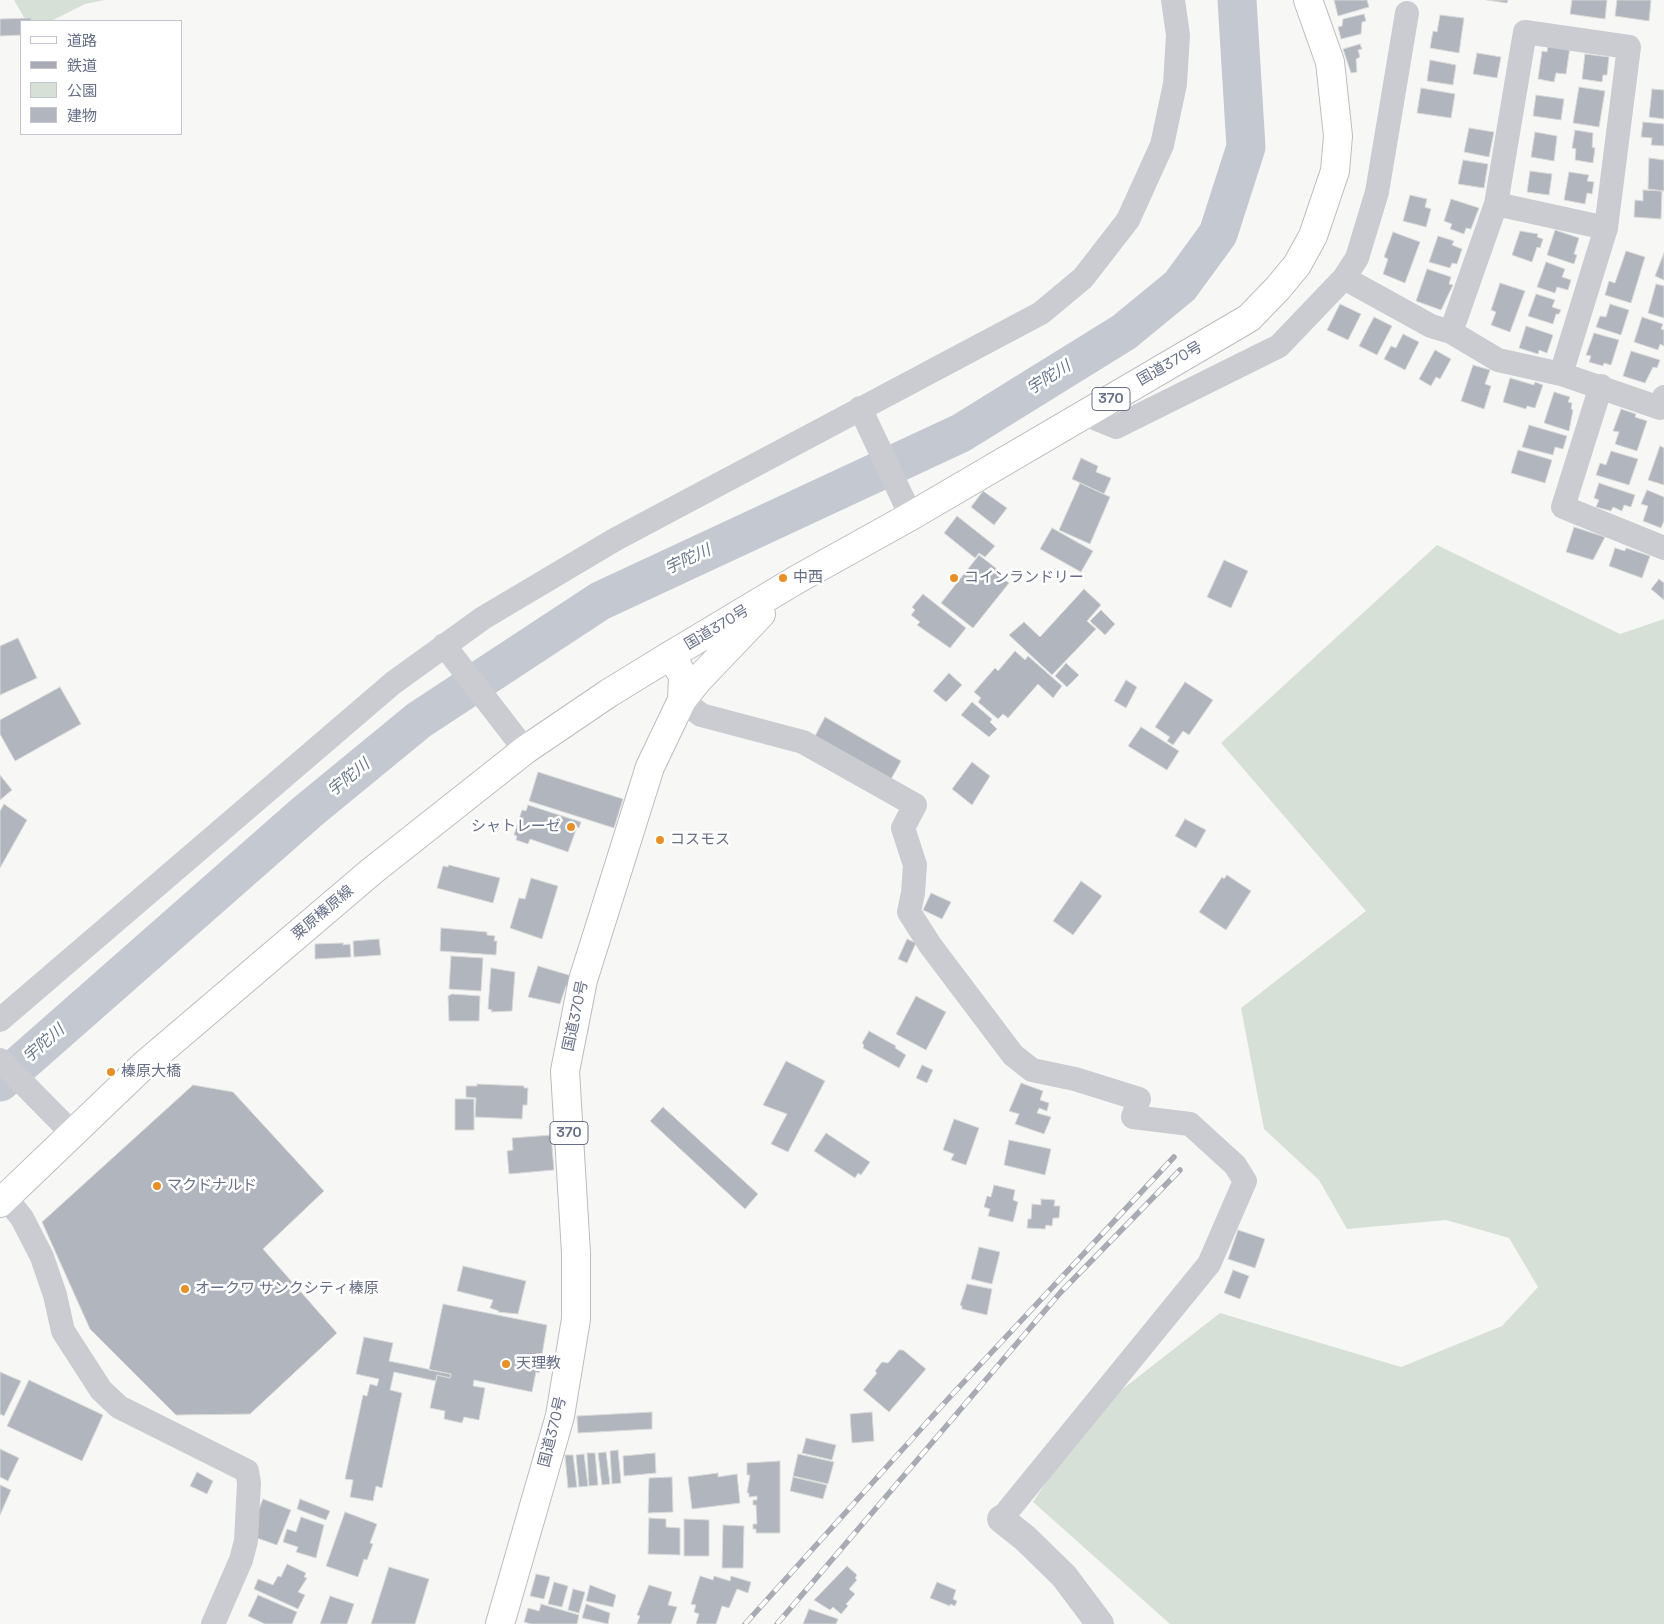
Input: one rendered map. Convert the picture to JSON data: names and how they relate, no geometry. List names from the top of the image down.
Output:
{
  "streets": {
    "main road": ["国道370号", "370", "粟原榛原線"]
  },
  "crossings": [
    ["国道370号", "粟原榛原線"]
  ],
  "water": ["宇陀川"],
  "places": [
    "中西",
    "コインランドリー",
    "シャトレーゼ",
    "コスモス",
    "榛原大橋",
    "マクドナルド",
    "オークワ サンクシティ榛原",
    "天理教"
  ],
  "legend": [
    "道路",
    "鉄道",
    "公園",
    "建物"
  ]
}
